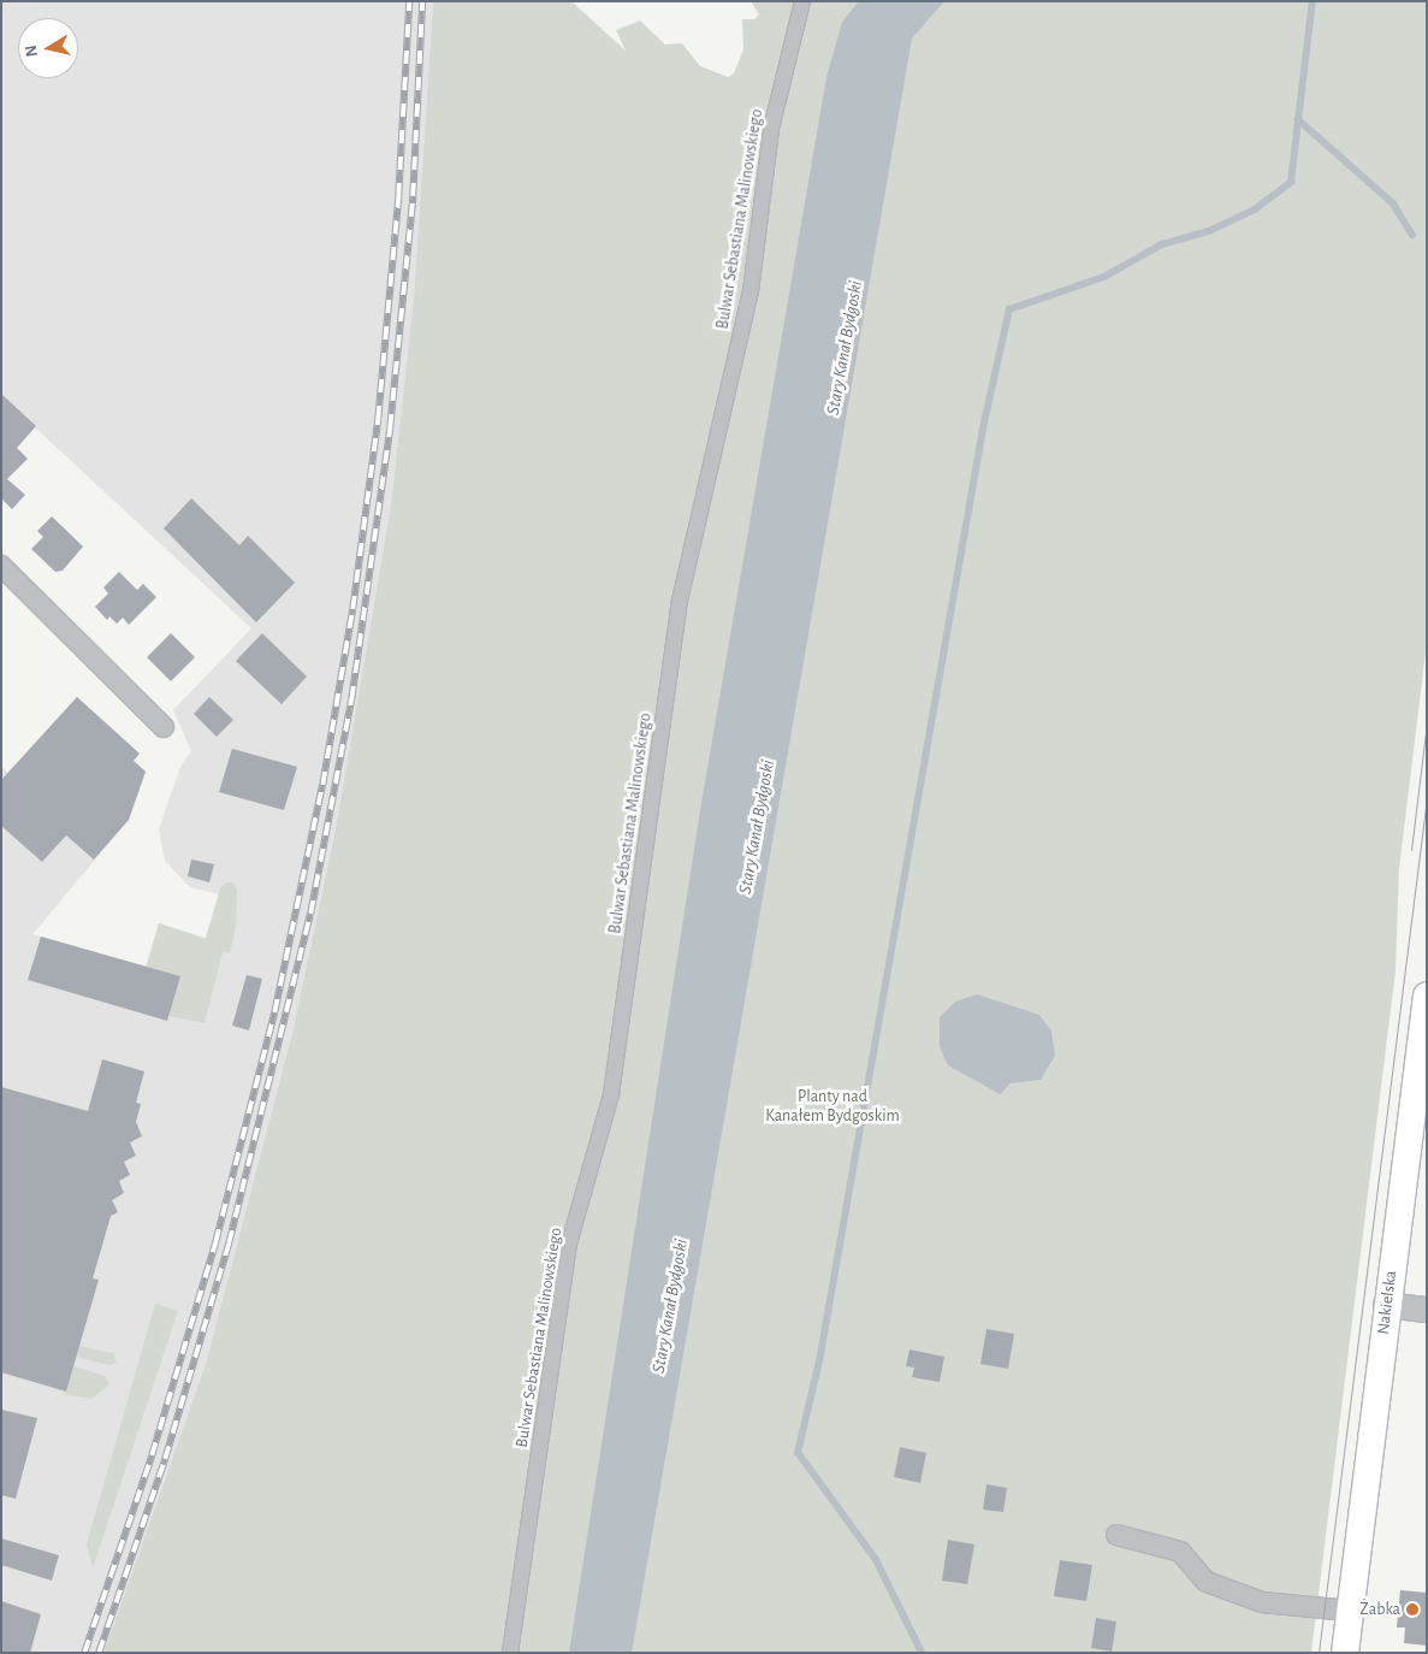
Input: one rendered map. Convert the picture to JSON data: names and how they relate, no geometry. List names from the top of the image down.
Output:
{
  "streets": {
    "main road": ["Nakielska"],
    "street": ["Bulwar Sebastiana Malinowskiego"]
  },
  "water": ["Stary Kanał Bydgoski"],
  "parks": ["Planty nad Kanałem Bydgoskim"],
  "places": ["Żabka"],
  "north": "left"
}
